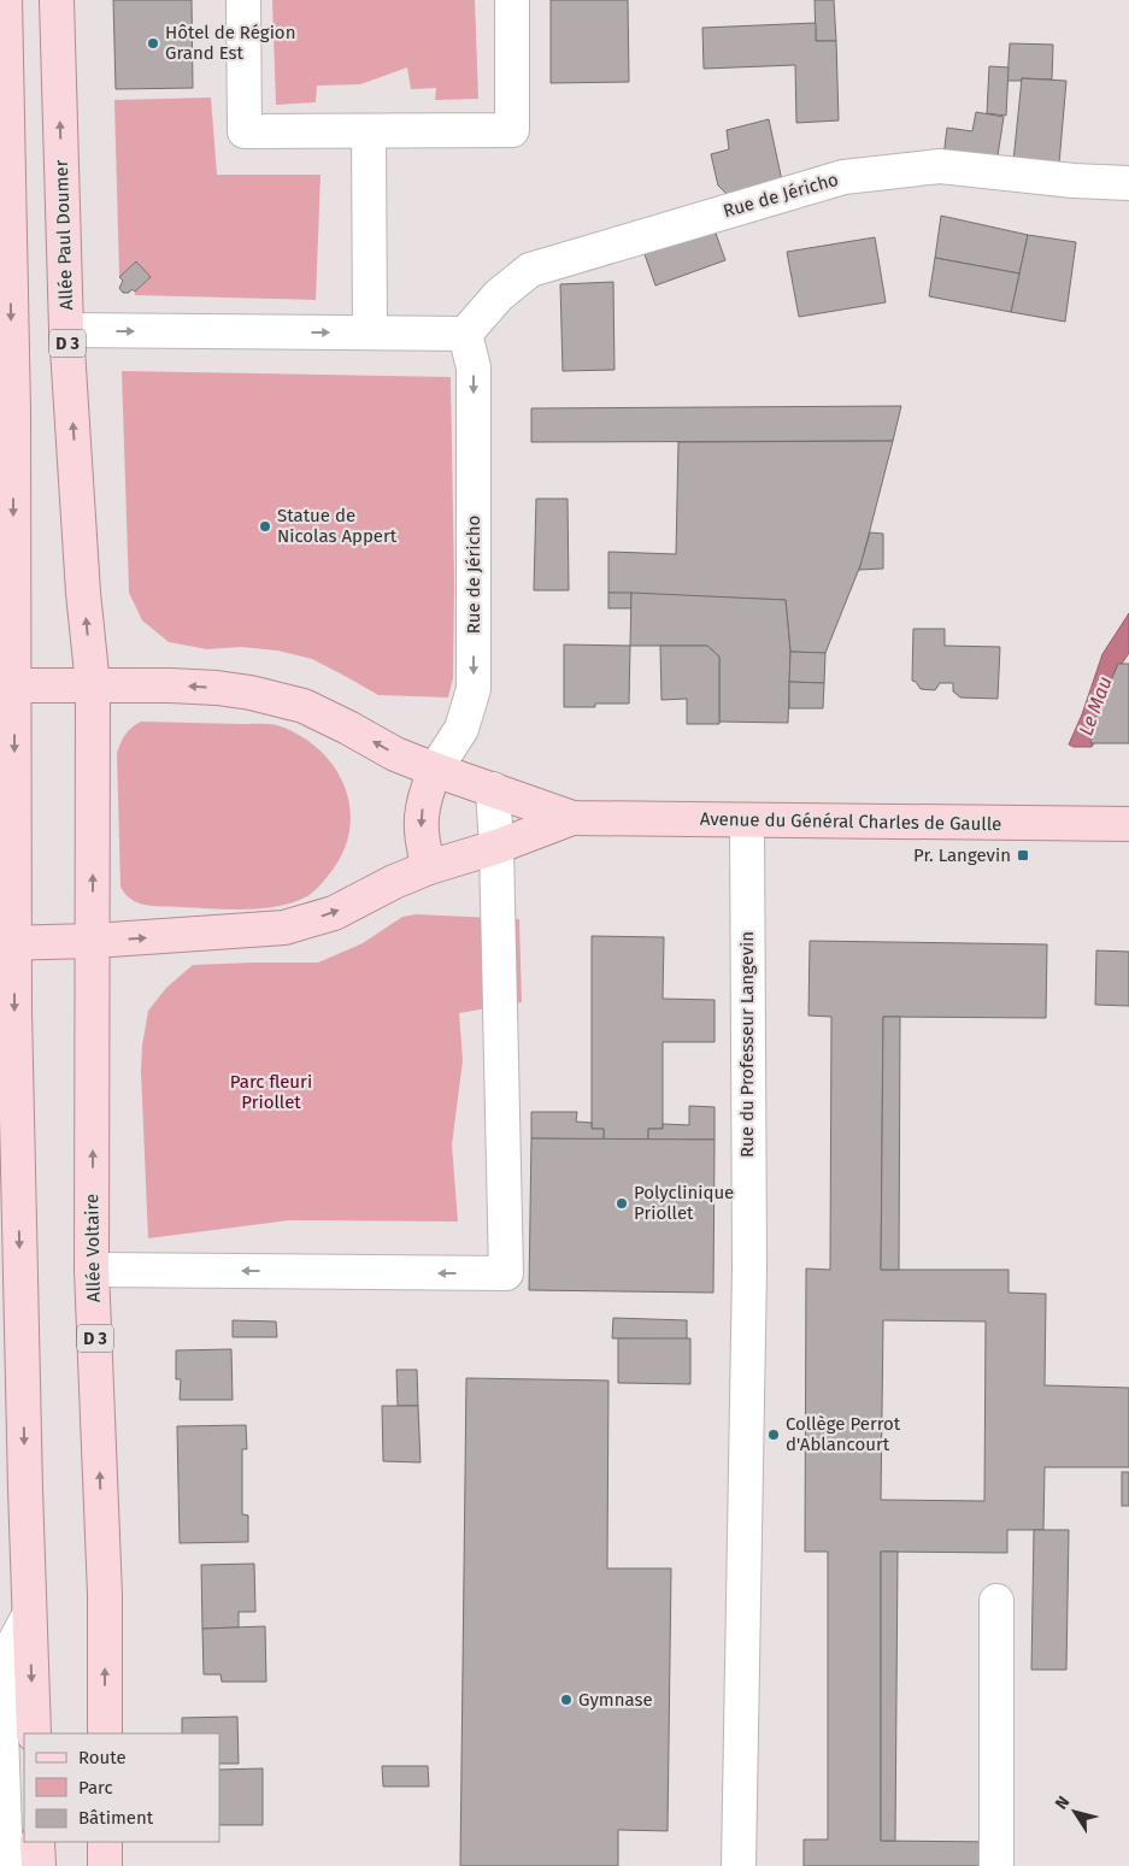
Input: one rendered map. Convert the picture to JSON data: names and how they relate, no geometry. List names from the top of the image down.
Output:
{
  "streets": {
    "main road": [
      "Allée Paul Doumer",
      "D 3",
      "Avenue du Général Charles de Gaulle",
      "Allée Voltaire"
    ],
    "street": ["Rue de Jéricho", "Rue du Professeur Langevin"]
  },
  "crossings": [
    ["Rue de Jéricho", "Avenue du Général Charles de Gaulle"],
    ["Allée Paul Doumer", "D 3"],
    ["Allée Paul Doumer", "Avenue du Général Charles de Gaulle"],
    ["D 3", "Avenue du Général Charles de Gaulle"],
    ["D 3", "Allée Voltaire"],
    ["Avenue du Général Charles de Gaulle", "Rue du Professeur Langevin"],
    ["Avenue du Général Charles de Gaulle", "Allée Voltaire"]
  ],
  "one_way": ["Rue de Jéricho"],
  "water": ["Le Mau"],
  "parks": ["Parc fleuri Priollet"],
  "places": {
    "other": [
      "Hôtel de Région Grand Est",
      "Statue de Nicolas Appert",
      "Polyclinique Priollet",
      "Collège Perrot d'Ablancourt",
      "Gymnase"
    ],
    "transit": ["Pr. Langevin"]
  },
  "legend": ["Route", "Parc", "Bâtiment"],
  "north": "top left"
}
